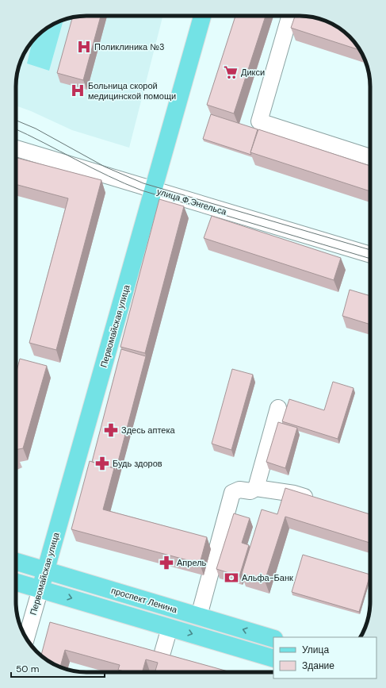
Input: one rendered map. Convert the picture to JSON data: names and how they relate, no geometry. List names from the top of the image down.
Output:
{
  "streets": {
    "main road": ["Первомайская улица", "проспект Ленина"],
    "street": ["улица Ф.Энгельса"]
  },
  "crossings": [
    ["улица Ф.Энгельса", "Первомайская улица"],
    ["Первомайская улица", "проспект Ленина"]
  ],
  "places": {
    "hospital": ["Поликлиника №3", "Больница скорой медицинской помощи"],
    "supermarket": ["Дикси"],
    "pharmacy": ["Здесь аптека", "Будь здоров", "Апрель"],
    "bank": ["Альфа-Банк"]
  },
  "legend": ["Улица", "Здание"],
  "scale_bar": "50 m"
}
